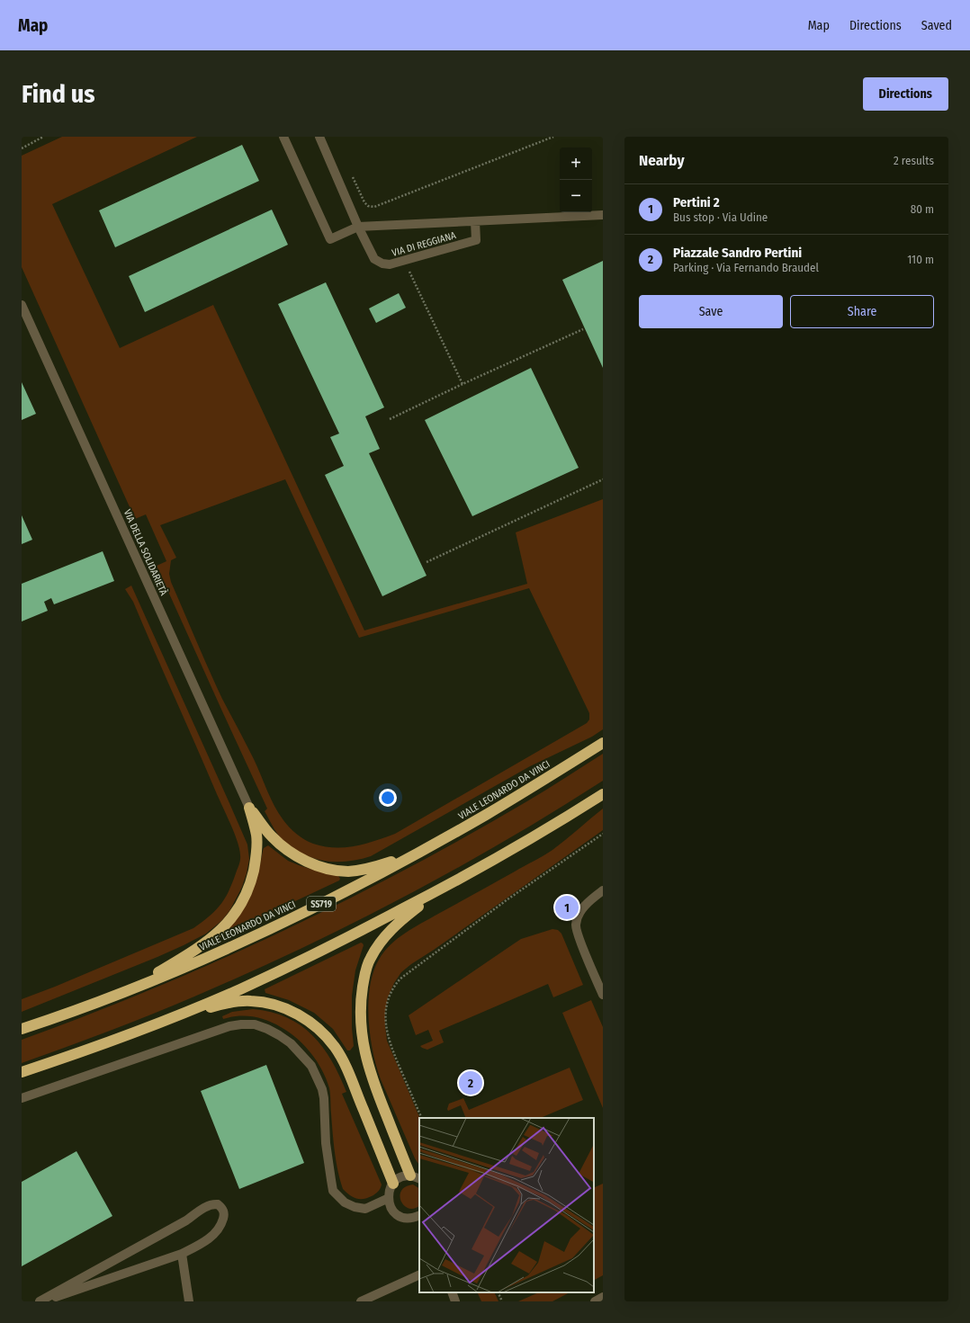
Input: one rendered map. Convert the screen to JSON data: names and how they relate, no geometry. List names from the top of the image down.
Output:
{
  "streets": {
    "highway": ["VIALE LEONARDO DA VINCI", "SS719"],
    "street": ["VIA DI REGGIANA", "VIA DELLA SOLIDARIETÀ"]
  },
  "page": {
    "header": "Map",
    "nav": ["Map", "Directions", "Saved"],
    "buttons": [
      "Directions",
      ["Save", "Share"]
    ],
    "title": "Find us",
    "heading": ["Nearby", "2 results"],
    "map_buttons": ["+", "−"],
    "list": [
      {
        "mark": "1",
        "name": "Pertini 2",
        "note": "Bus stop · Via Udine",
        "value": "80 m"
      },
      {
        "mark": "2",
        "name": "Piazzale Sandro Pertini",
        "note": "Parking · Via Fernando Braudel",
        "value": "110 m"
      }
    ],
    "pins": ["1", "2"]
  }
}
